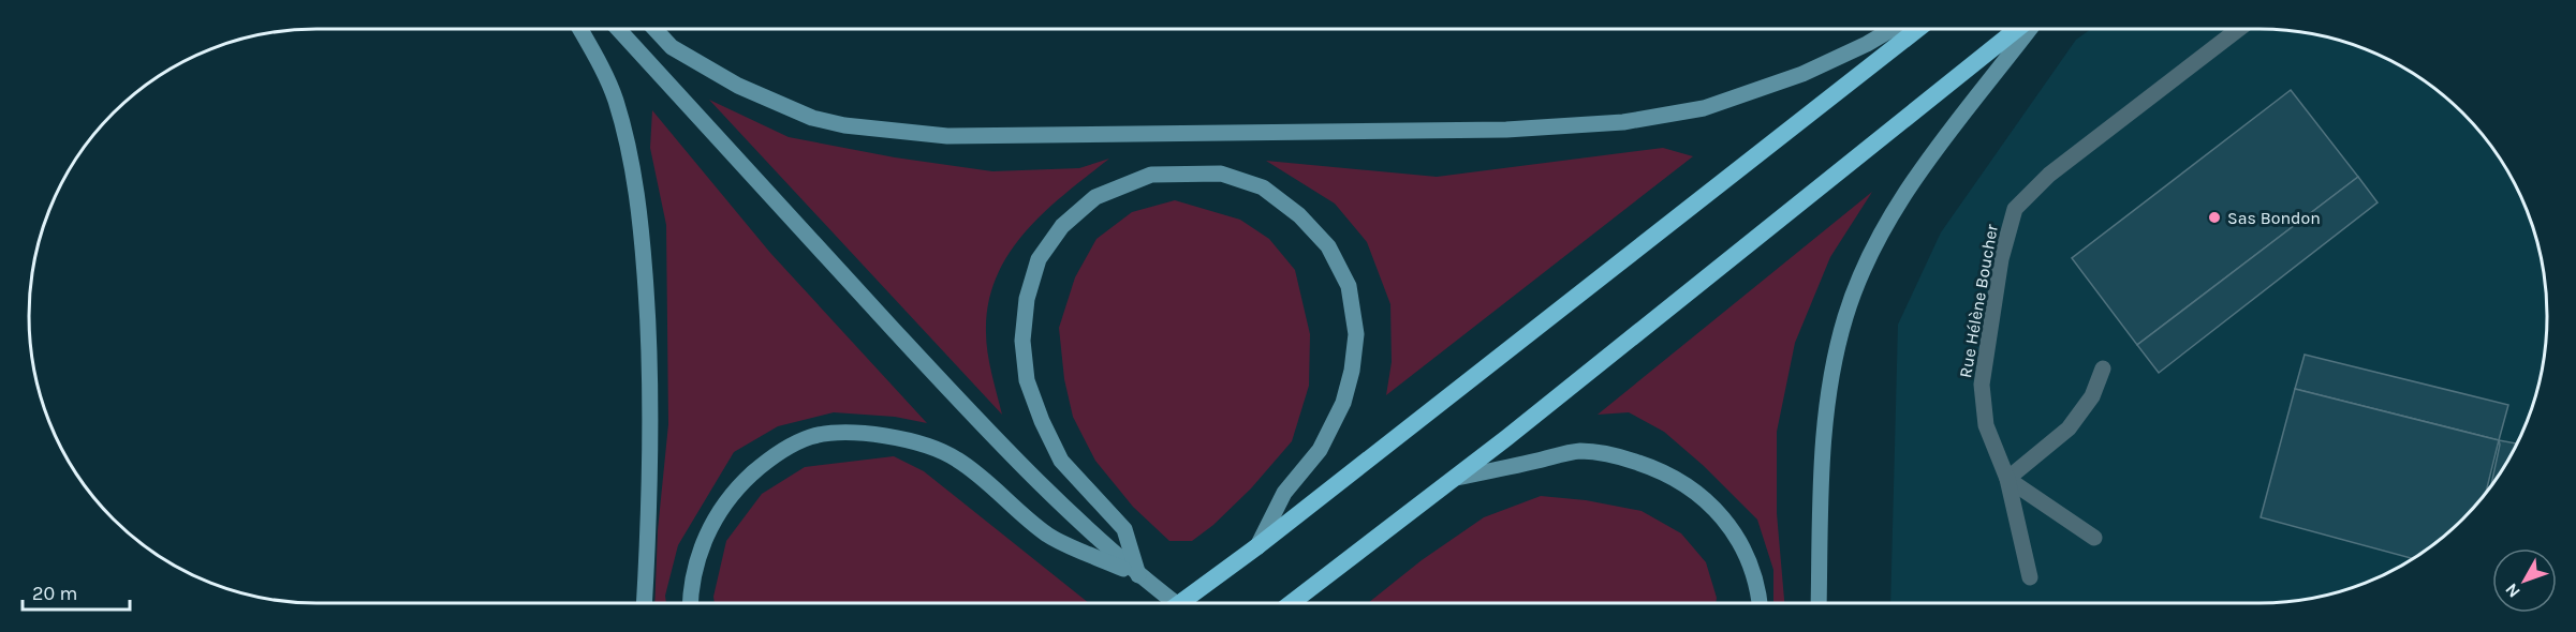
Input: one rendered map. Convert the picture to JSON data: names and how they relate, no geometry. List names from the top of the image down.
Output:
{
  "streets": {
    "street": ["Rue Hélène Boucher"]
  },
  "places": ["Sas Bondon"],
  "scale_bar": "20 m",
  "north": "bottom left"
}
